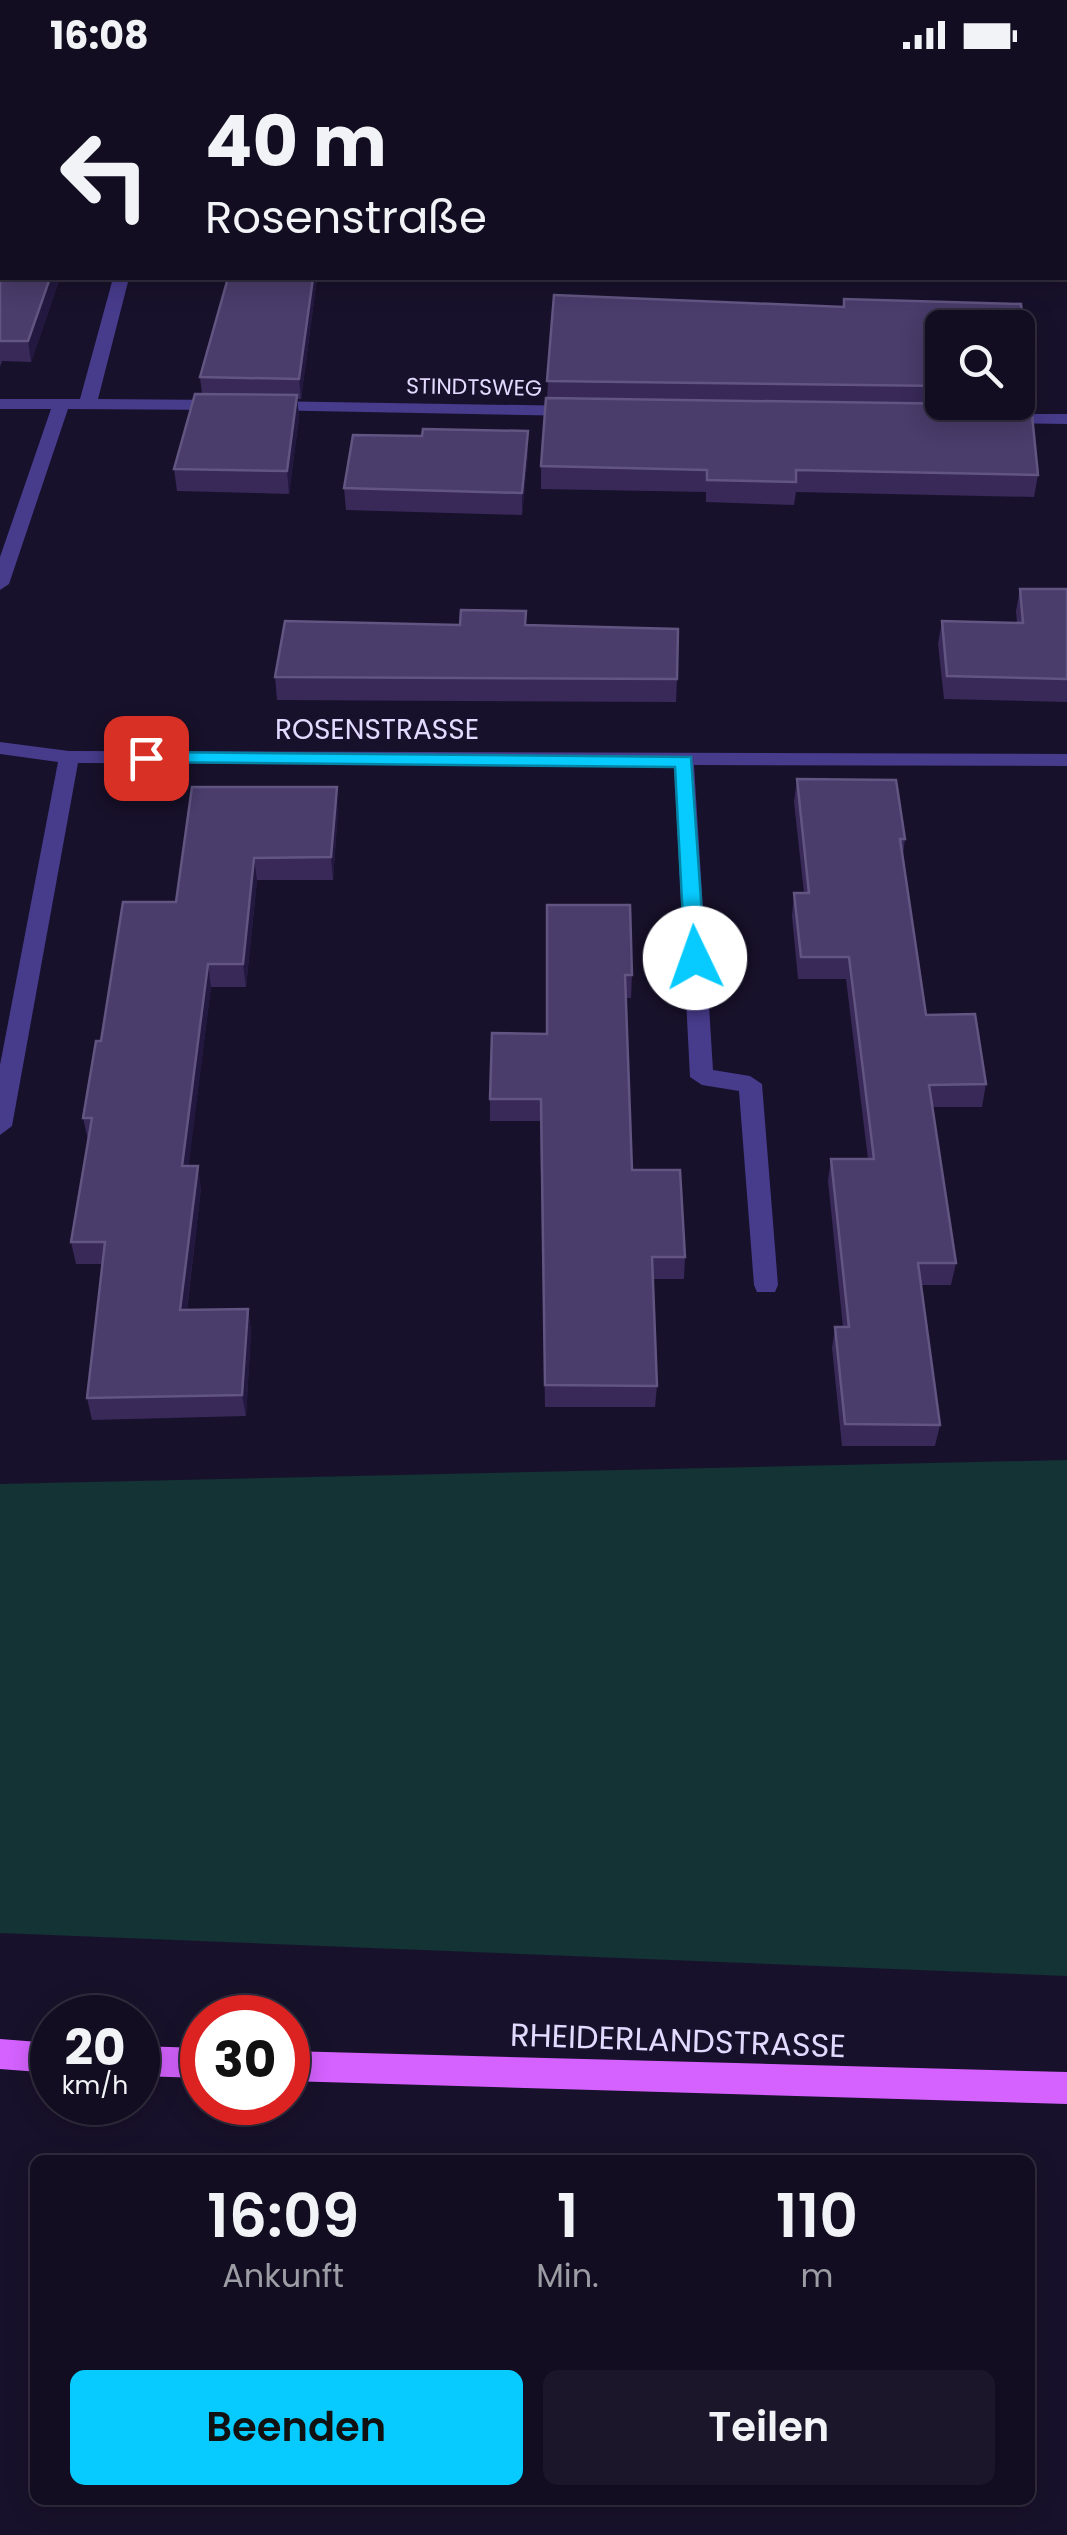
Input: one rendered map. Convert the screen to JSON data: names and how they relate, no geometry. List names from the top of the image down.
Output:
{
  "streets": {
    "main road": ["RHEIDERLANDSTRASSE"],
    "street": ["STINDTSWEG", "ROSENSTRASSE"]
  },
  "page": {
    "status": "16:08",
    "turn": ["40 m", "Rosenstraße"],
    "speed": "20 km/h",
    "limit": "30",
    "eta": [
      "16:09",
      "Ankunft",
      "1",
      "Min.",
      "110",
      "m"
    ],
    "buttons": ["Beenden", "Teilen"]
  }
}
